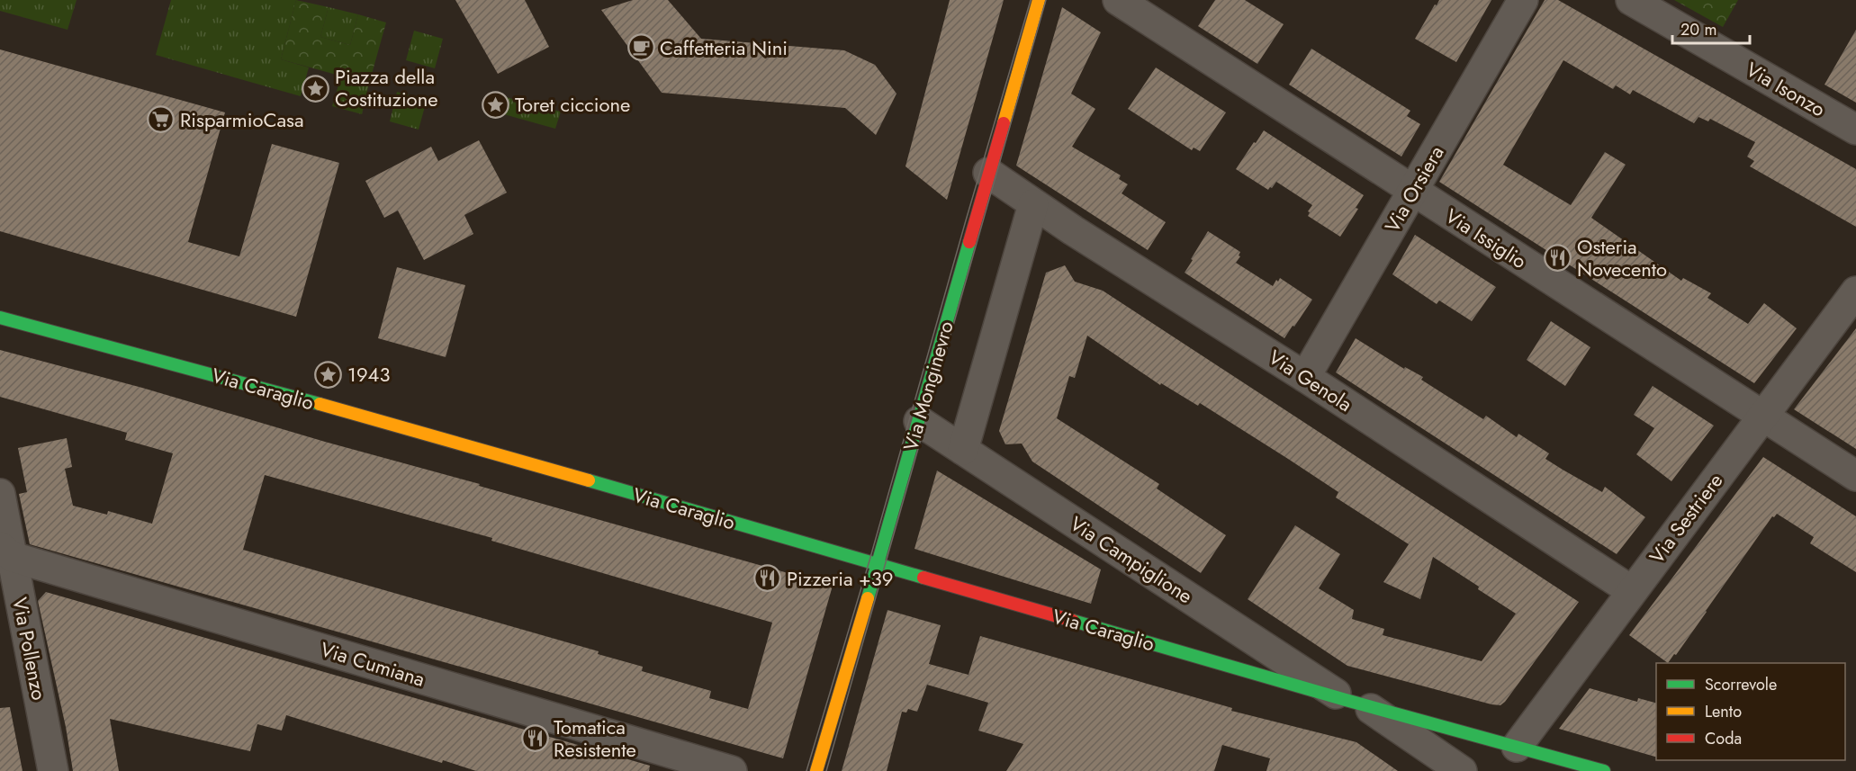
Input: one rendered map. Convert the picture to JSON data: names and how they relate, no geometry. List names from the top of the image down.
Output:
{
  "streets": {
    "street": [
      "Via Isonzo",
      "Via Orsiera",
      "Via Issiglio",
      "Via Genola",
      "Via Monginevro",
      "Via Caraglio",
      "Via Sestriere",
      "Via Campiglione",
      "Via Pollenzo",
      "Via Cumiana"
    ]
  },
  "crossings": [
    ["Via Orsiera", "Via Issiglio"],
    ["Via Orsiera", "Via Genola"],
    ["Via Issiglio", "Via Sestriere"],
    ["Via Genola", "Via Monginevro"],
    ["Via Genola", "Via Sestriere"],
    ["Via Monginevro", "Via Caraglio"],
    ["Via Monginevro", "Via Campiglione"],
    ["Via Caraglio", "Via Sestriere"],
    ["Via Caraglio", "Via Campiglione"],
    ["Via Pollenzo", "Via Cumiana"]
  ],
  "places": {
    "cafe": ["Caffetteria Nini"],
    "place": ["Piazza della Costituzione", "Toret ciccione", "1943"],
    "supermarket": ["RisparmioCasa"],
    "restaurant": ["Osteria Novecento", "Pizzeria +39", "Tomatica Resistente"]
  },
  "legend": ["Scorrevole", "Lento", "Coda"],
  "scale_bar": "20 m"
}
